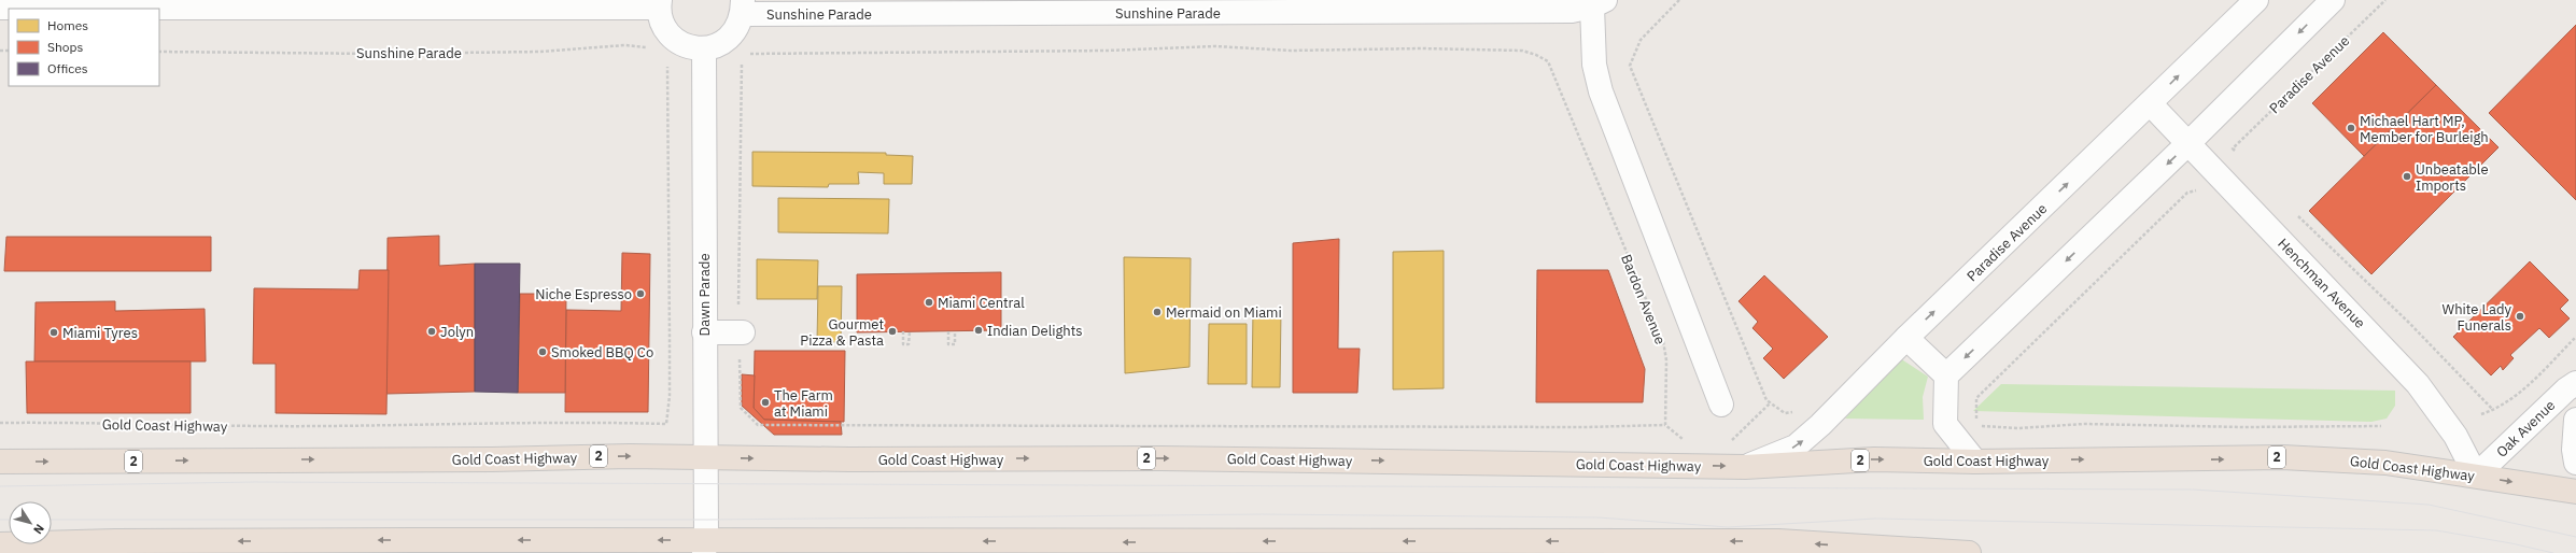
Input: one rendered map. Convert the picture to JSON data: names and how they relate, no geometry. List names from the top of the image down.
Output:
{
  "streets": {
    "highway": ["Gold Coast Highway", "2"],
    "street": [
      "Sunshine Parade",
      "Paradise Avenue",
      "Henchman Avenue",
      "Dawn Parade",
      "Oak Avenue"
    ],
    "path": ["Bardon Avenue"]
  },
  "crossings": [
    ["Paradise Avenue", "Henchman Avenue"],
    ["Paradise Avenue", "Gold Coast Highway"],
    ["Henchman Avenue", "Gold Coast Highway"],
    ["Henchman Avenue", "Oak Avenue"],
    ["Dawn Parade", "Gold Coast Highway"],
    ["Gold Coast Highway", "Oak Avenue"]
  ],
  "places": [
    "Michael Hart MP, Member for Burleigh",
    "Unbeatable Imports",
    "Niche Espresso",
    "Miami Central",
    "Mermaid on Miami",
    "White Lady Funerals",
    "Indian Delights",
    "Jolyn",
    "Gourmet Pizza & Pasta",
    "Miami Tyres",
    "Smoked BBQ Co",
    "The Farm at Miami"
  ],
  "legend": ["Homes", "Shops", "Offices"],
  "north": "bottom right"
}
